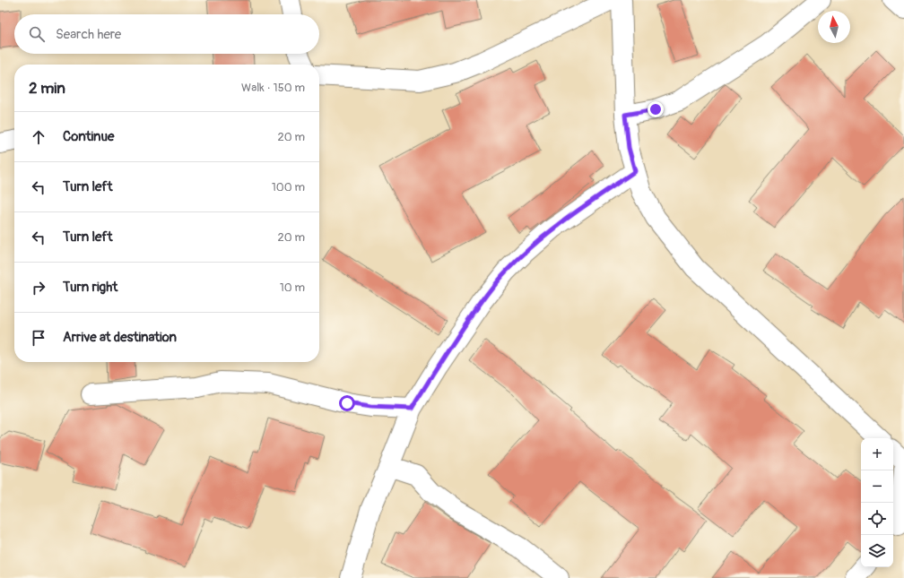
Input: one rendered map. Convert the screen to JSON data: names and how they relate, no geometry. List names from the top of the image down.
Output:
{
  "north": "top",
  "page": {
    "search": "Search here",
    "heading": ["2 min", "Walk · 150 m"],
    "list": [
      ["Continue", "20 m"],
      ["Turn left", "100 m"],
      ["Turn left", "20 m"],
      ["Turn right", "10 m"],
      "Arrive at destination"
    ],
    "map_buttons": ["+", "−"]
  }
}
